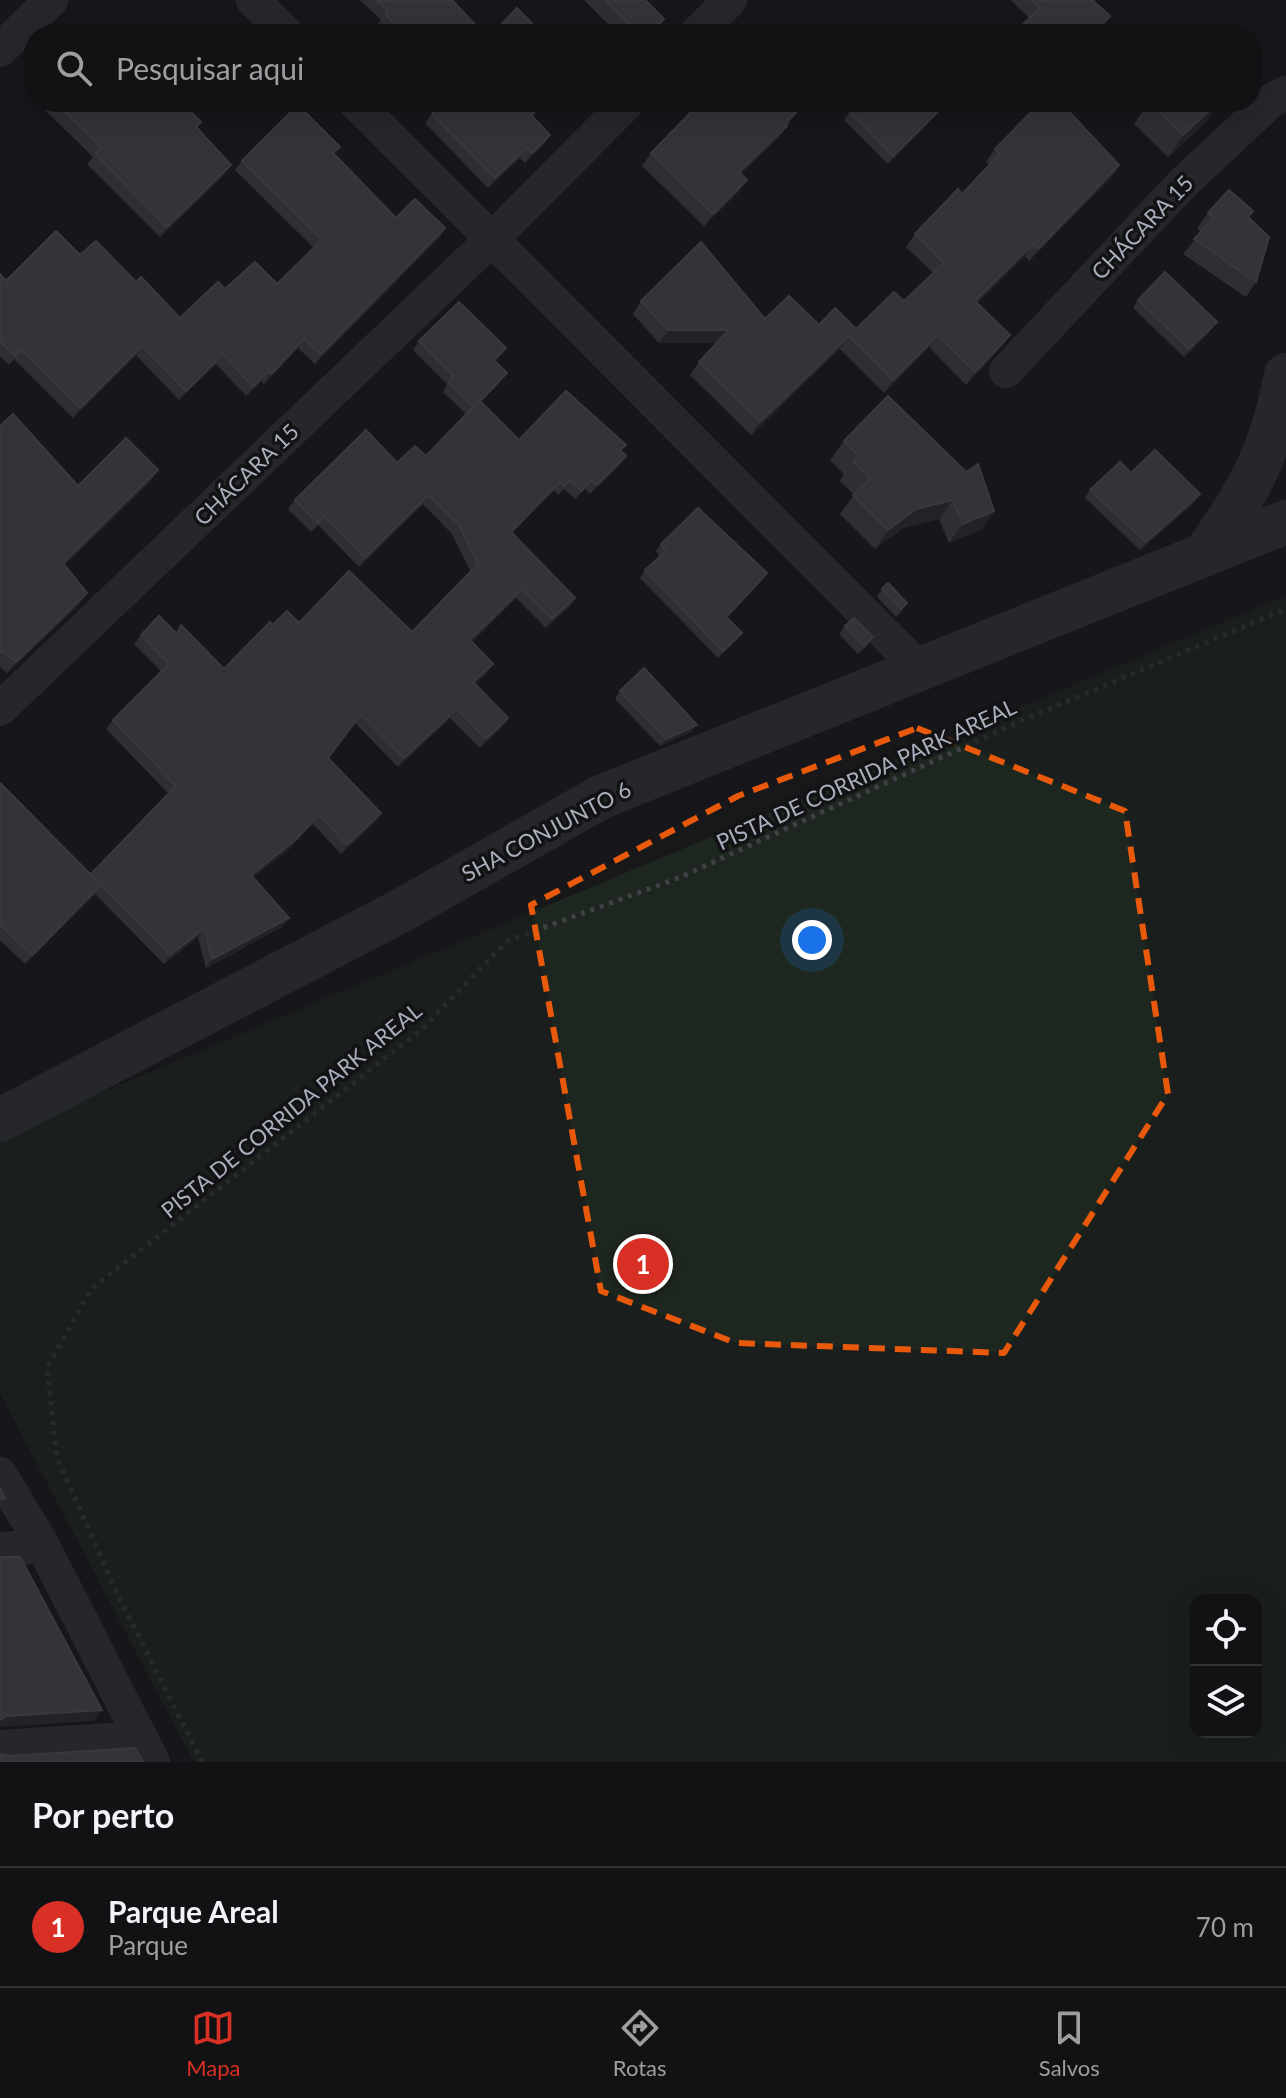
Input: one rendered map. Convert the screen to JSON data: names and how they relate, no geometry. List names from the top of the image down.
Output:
{
  "streets": {
    "street": ["CHÁCARA 15", "SHA CONJUNTO 6"],
    "path": ["PISTA DE CORRIDA PARK AREAL"]
  },
  "page": {
    "search": "Pesquisar aqui",
    "pins": "1",
    "heading": "Por perto",
    "list": [
      {
        "mark": "1",
        "name": "Parque Areal",
        "note": "Parque",
        "value": "70 m"
      }
    ],
    "nav": ["Mapa", "Rotas", "Salvos"]
  }
}
